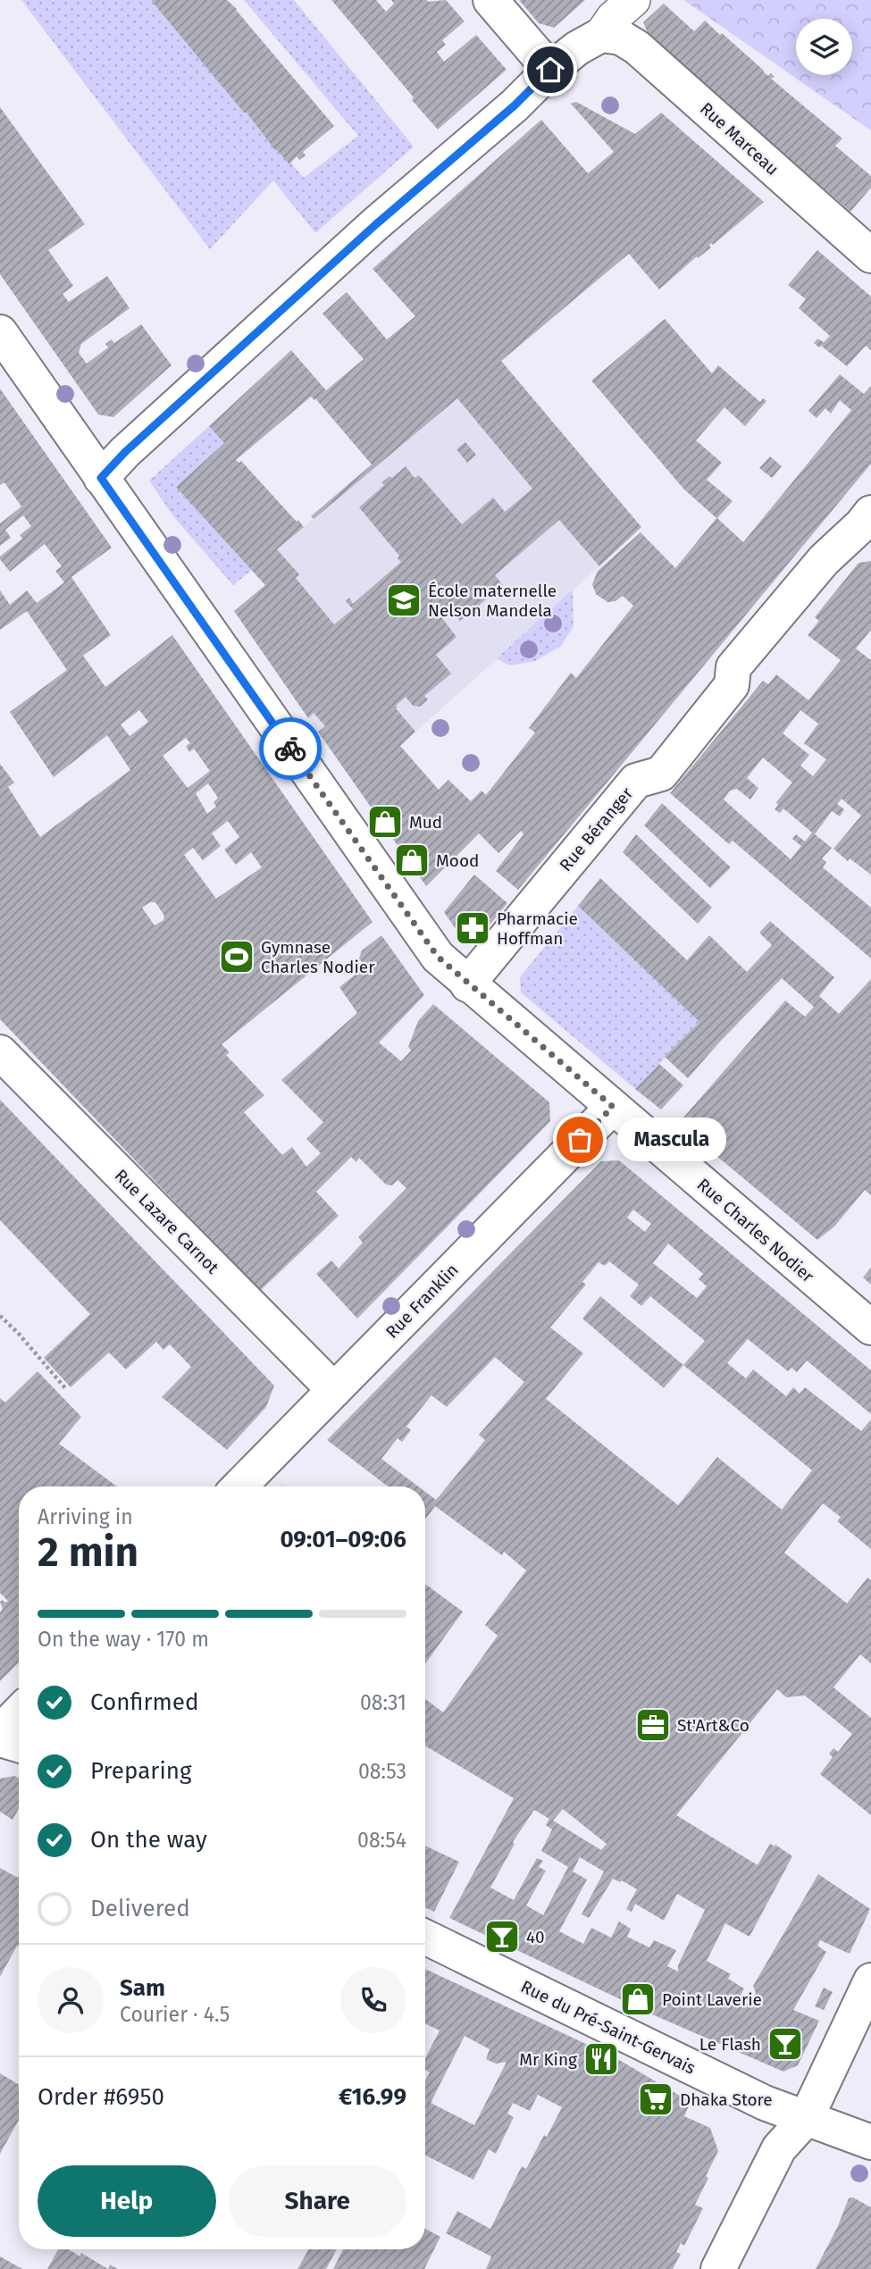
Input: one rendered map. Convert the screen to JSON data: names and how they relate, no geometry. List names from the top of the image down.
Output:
{
  "streets": {
    "street": [
      "Rue Marceau",
      "Rue Béranger",
      "Rue Lazare Carnot",
      "Rue Charles Nodier",
      "Rue Franklin",
      "Rue du Pré-Saint-Gervais"
    ]
  },
  "crossings": [
    ["Rue Béranger", "Rue Charles Nodier"],
    ["Rue Lazare Carnot", "Rue Franklin"],
    ["Rue Charles Nodier", "Rue Franklin"]
  ],
  "places": {
    "school or university": ["École maternelle Nelson Mandela"],
    "shop": ["Mud", "Mood", "Point Laverie"],
    "pharmacy": ["Pharmacie Hoffman"],
    "sports": ["Gymnase Charles Nodier"],
    "other": ["Mascula"],
    "office": ["St'Art&Co"],
    "bar": ["40", "Le Flash"],
    "restaurant": ["Mr King"],
    "supermarket": ["Dhaka Store"]
  },
  "page": {
    "bubble": "Mascula",
    "heading": ["2 min", "Arriving in", "09:01–09:06"],
    "panel": [
      "Sam",
      "Courier · 4.5",
      "Order #6950",
      "€16.99"
    ],
    "bar": "On the way · 170 m",
    "list": [
      ["Confirmed", "08:31"],
      ["Preparing", "08:53"],
      ["On the way", "08:54"],
      "Delivered"
    ],
    "buttons": ["Help", "Share"]
  }
}
